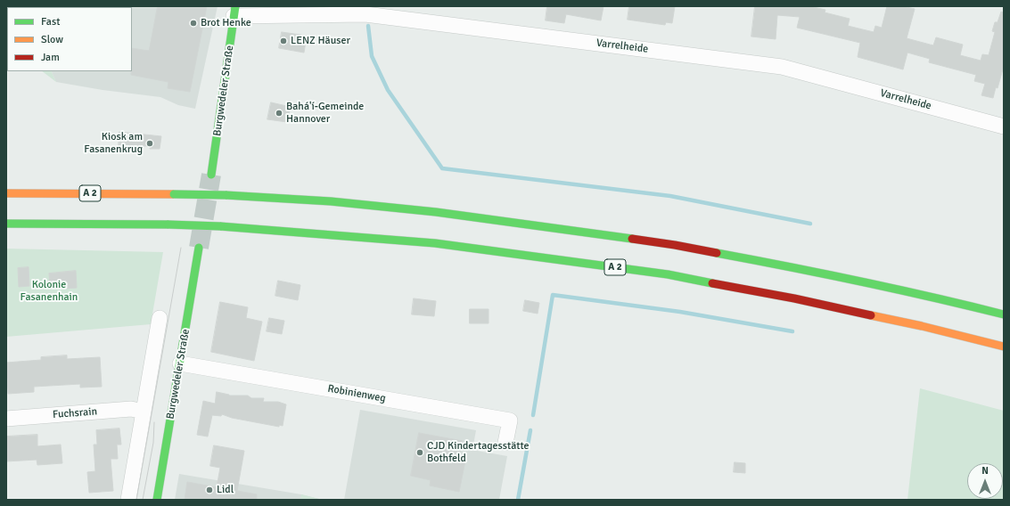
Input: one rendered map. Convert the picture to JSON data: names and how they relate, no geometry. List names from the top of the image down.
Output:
{
  "streets": {
    "main road": ["Burgwedeler Straße", "A 2"],
    "street": ["Varrelheide", "Robinienweg", "Fuchsrain"]
  },
  "crossings": [
    ["Varrelheide", "Burgwedeler Straße"],
    ["Burgwedeler Straße", "Robinienweg"]
  ],
  "parks": ["Kolonie Fasanenhain"],
  "places": [
    "Brot Henke",
    "LENZ Häuser",
    "Bahá'í-Gemeinde Hannover",
    "Kiosk am Fasanenkrug",
    "CJD Kindertagesstätte Bothfeld",
    "Lidl"
  ],
  "legend": ["Fast", "Slow", "Jam"],
  "north": "top"
}
